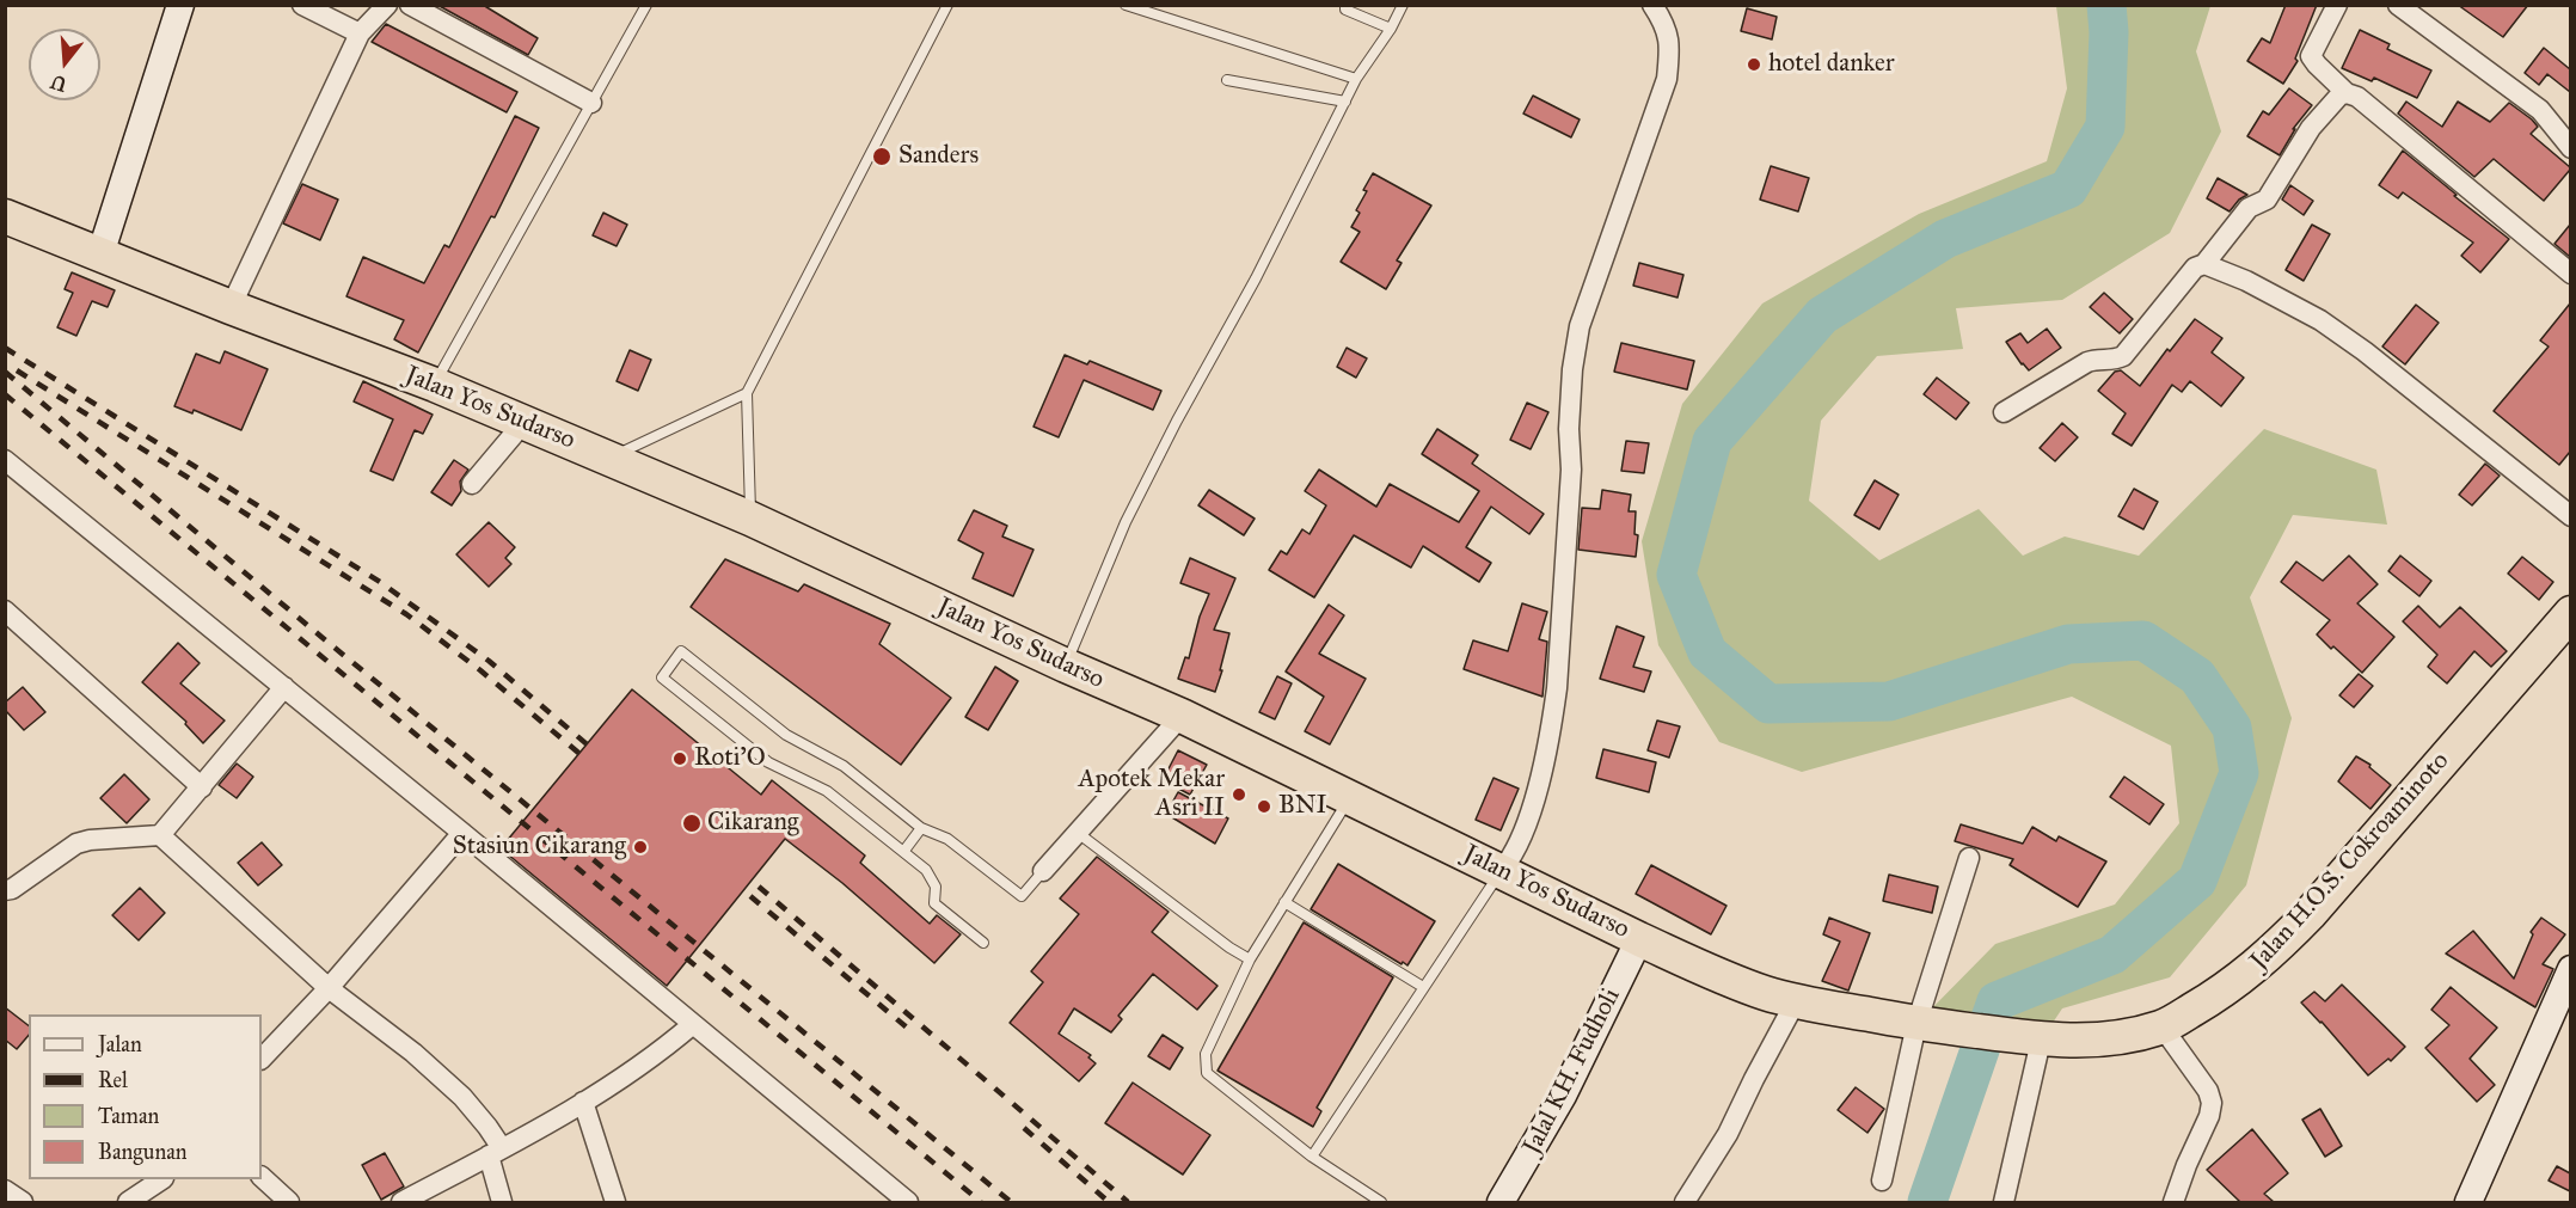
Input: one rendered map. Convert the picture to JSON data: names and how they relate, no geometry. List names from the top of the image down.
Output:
{
  "streets": {
    "highway": ["Jalan Yos Sudarso", "Jalan H.O.S. Cokroaminoto"],
    "main road": ["Jalal KH. Fudholi"]
  },
  "crossings": [
    ["Jalan Yos Sudarso", "Jalan H.O.S. Cokroaminoto"],
    ["Jalan Yos Sudarso", "Jalal KH. Fudholi"]
  ],
  "places": [
    "hotel danker",
    "Sanders",
    "Roti'O",
    "Apotek Mekar Asri II",
    "BNI",
    "Cikarang",
    "Stasiun Cikarang"
  ],
  "legend": [
    "Jalan",
    "Rel",
    "Taman",
    "Bangunan"
  ],
  "north": "bottom"
}
